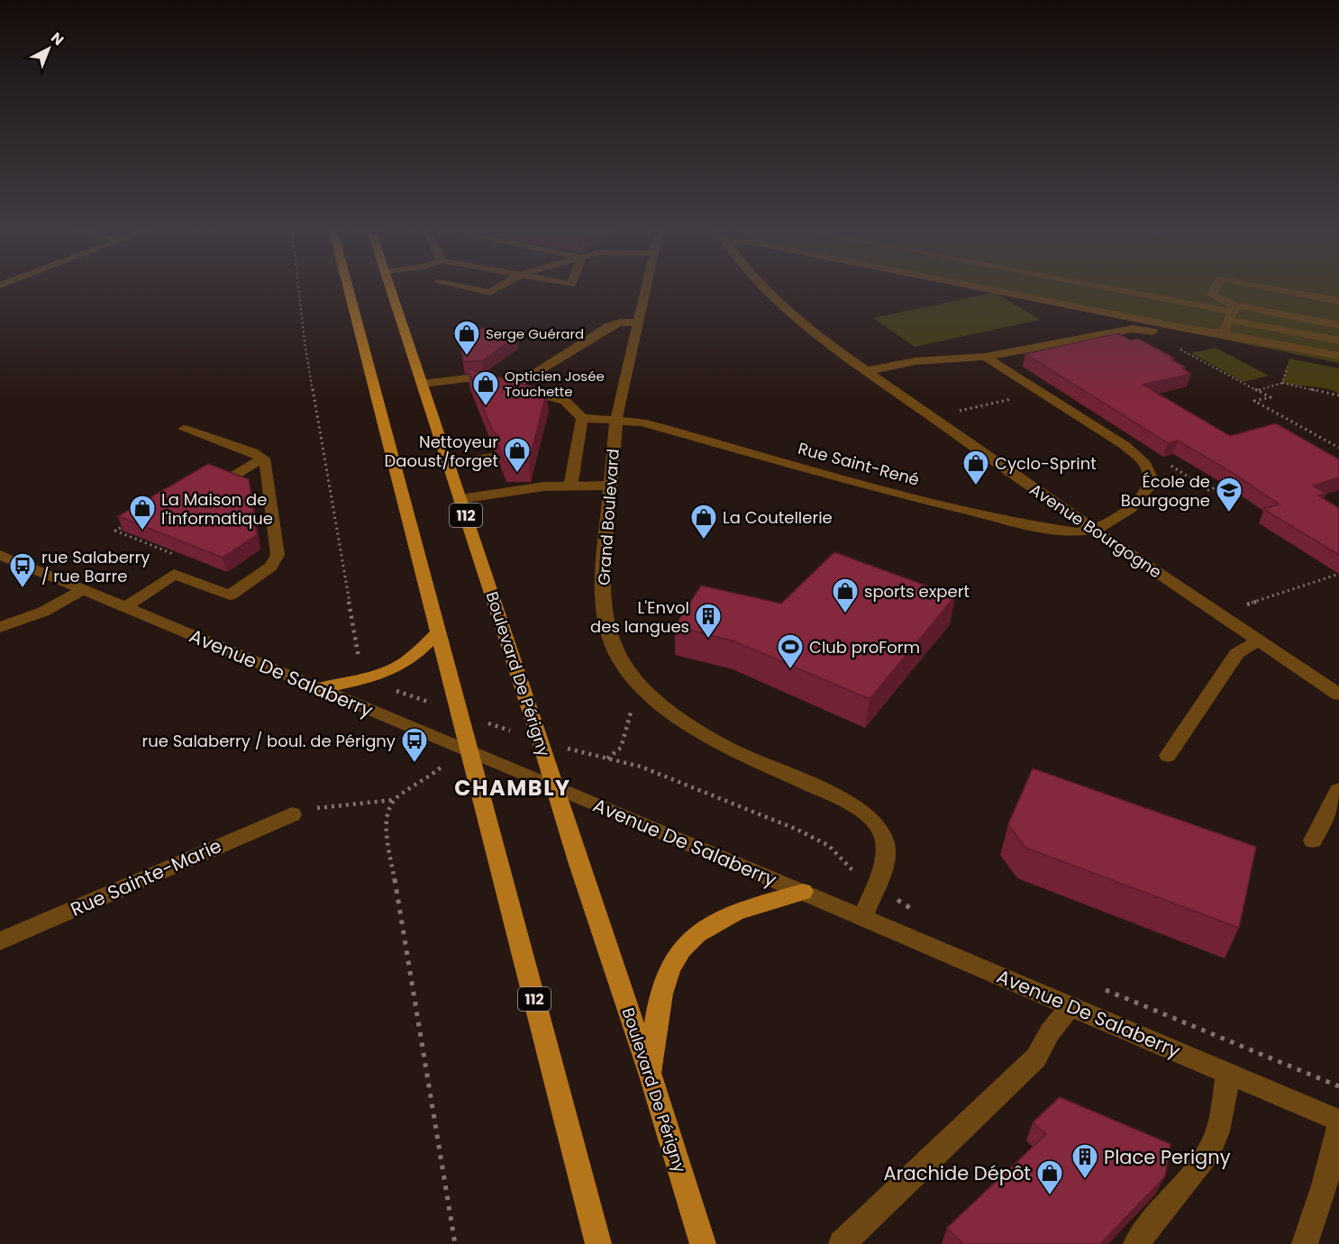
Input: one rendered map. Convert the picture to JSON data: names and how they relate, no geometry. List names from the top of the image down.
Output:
{
  "streets": {
    "main road": ["112", "Boulevard De Périgny"],
    "street": [
      "Rue Saint-René",
      "Grand Boulevard",
      "Avenue Bourgogne",
      "Avenue De Salaberry",
      "Rue Sainte-Marie"
    ]
  },
  "crossings": [
    ["Rue Saint-René", "Grand Boulevard"],
    ["Rue Saint-René", "Avenue Bourgogne"],
    ["112", "Avenue De Salaberry"],
    ["Grand Boulevard", "Avenue De Salaberry"],
    ["Avenue De Salaberry", "Boulevard De Périgny"]
  ],
  "districts": ["CHAMBLY"],
  "places": {
    "shop": [
      "Serge Guérard",
      "Opticien Josée Touchette",
      "Nettoyeur Daoust/forget",
      "Cyclo-Sprint",
      "La Maison de l'informatique",
      "La Coutellerie",
      "sports expert",
      "Arachide Dépôt"
    ],
    "school or university": ["École de Bourgogne"],
    "bus stop": ["rue Salaberry / rue Barre", "rue Salaberry / boul. de Périgny"],
    "building": ["L'Envol des langues", "Place Perigny"],
    "sports": ["Club proForm"]
  },
  "north": "top right"
}
